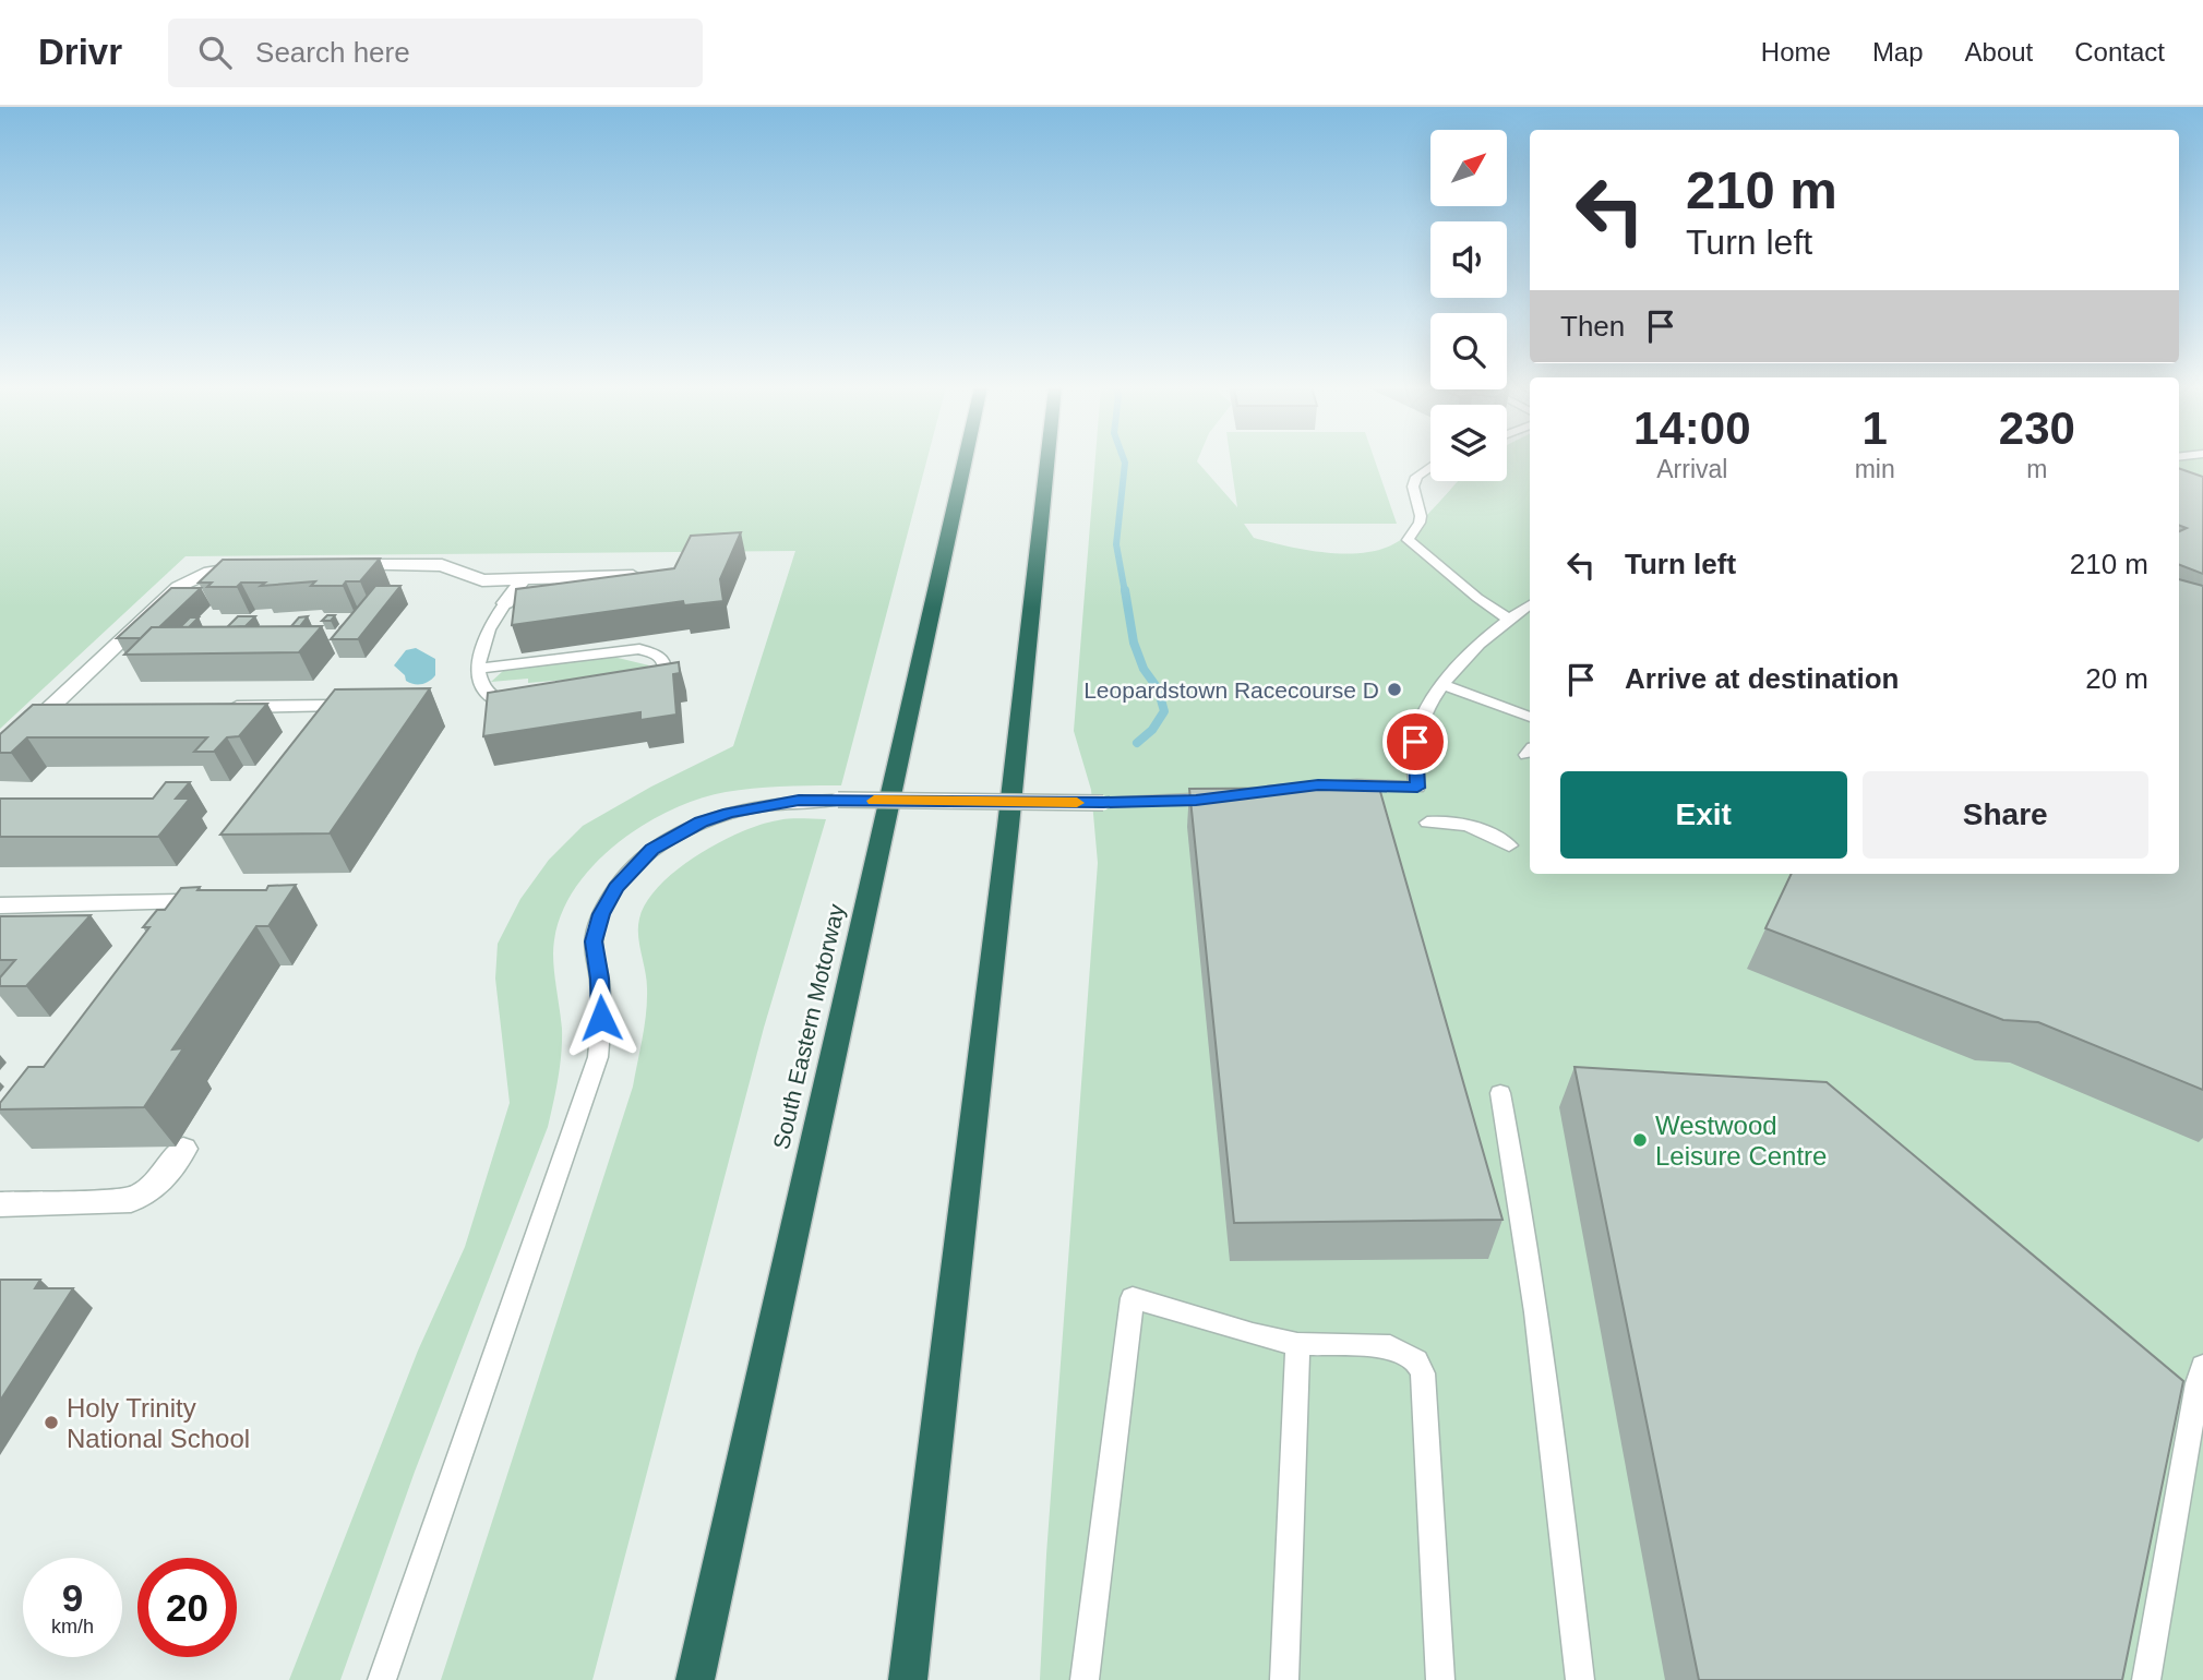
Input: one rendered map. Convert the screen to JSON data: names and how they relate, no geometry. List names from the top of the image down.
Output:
{
  "streets": {
    "highway": ["South Eastern Motorway"]
  },
  "places": ["Leopardstown Racecourse D", "Westwood Leisure Centre", "Holy Trinity National School"],
  "north": "top right",
  "page": {
    "header": "Drivr",
    "search": "Search here",
    "nav": [
      "Home",
      "Map",
      "About",
      "Contact"
    ],
    "turn": ["210 m", "Turn left"],
    "then": "Then",
    "eta": [
      "14:00",
      "Arrival",
      "1",
      "min",
      "230",
      "m"
    ],
    "list": [
      {
        "name": "Turn left",
        "value": "210 m"
      },
      {
        "name": "Arrive at destination",
        "value": "20 m"
      }
    ],
    "buttons": ["Exit", "Share"],
    "speed": "9 km/h",
    "limit": "20"
  }
}
